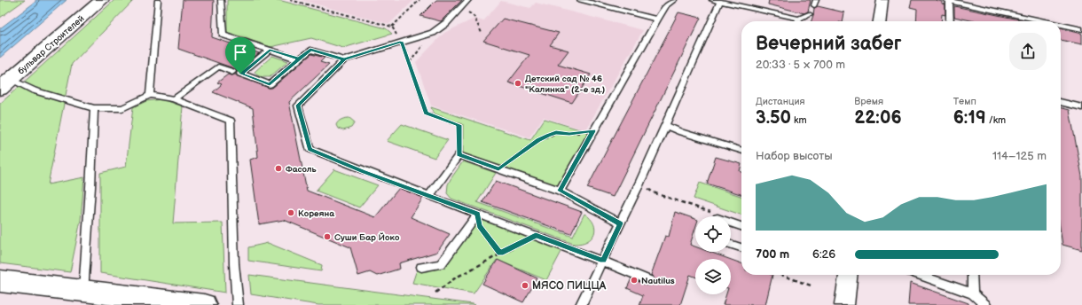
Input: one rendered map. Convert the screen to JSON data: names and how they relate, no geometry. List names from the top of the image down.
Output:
{
  "streets": {
    "street": ["бульвар Строителей"]
  },
  "places": [
    "Детский сад № 46 \"Калинка\" (2-е зд.)",
    "Фасоль",
    "Кореяна",
    "Суши Бар Йоко",
    "Nautilus",
    "МЯСО ПИЦЦА"
  ],
  "page": {
    "heading": ["Вечерний забег", "20:33 · 5 × 700 m"],
    "stats": [
      ["Дистанция", "3.50 km"],
      ["Время", "22:06"],
      ["Темп", "6:19 /km"]
    ],
    "chart": ["Набор высоты", "114–125 m"],
    "list": [
      {
        "name": "700 m",
        "note": "6:26"
      }
    ]
  }
}
